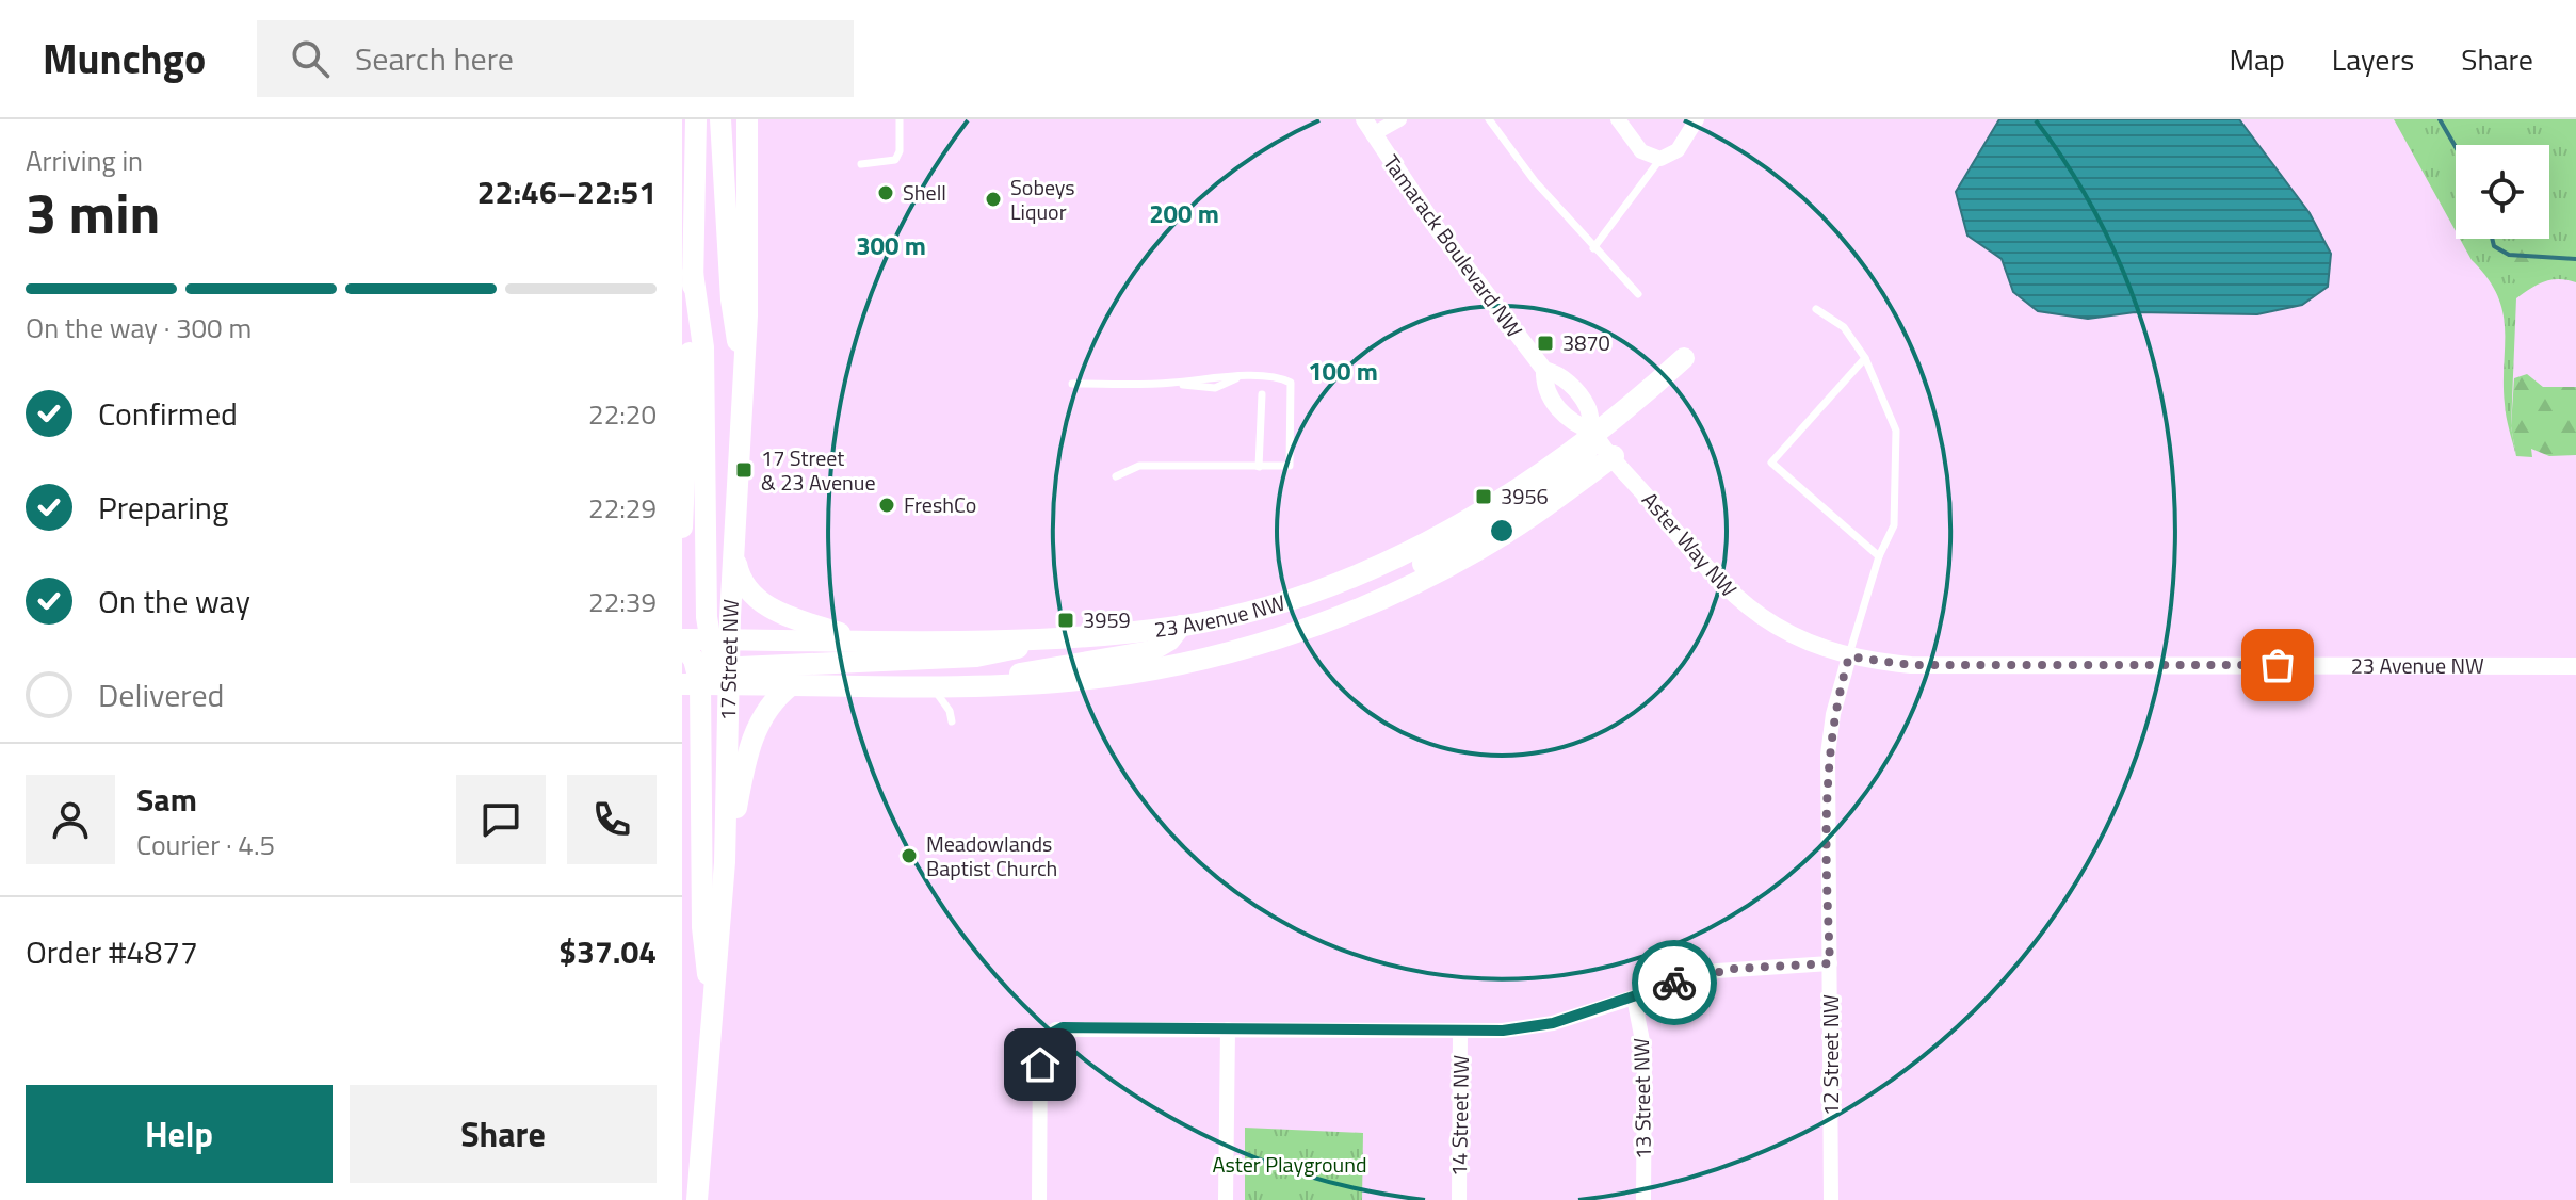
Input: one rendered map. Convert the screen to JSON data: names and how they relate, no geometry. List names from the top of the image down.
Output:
{
  "streets": {
    "main road": ["23 Avenue NW", "17 Street NW"],
    "street": [
      "Tamarack Boulevard NW",
      "Aster Way NW",
      "12 Street NW",
      "13 Street NW",
      "14 Street NW"
    ]
  },
  "crossings": [
    ["Tamarack Boulevard NW", "Aster Way NW"],
    ["Tamarack Boulevard NW", "23 Avenue NW"],
    ["Aster Way NW", "23 Avenue NW"],
    ["Aster Way NW", "12 Street NW"],
    ["23 Avenue NW", "17 Street NW"],
    ["23 Avenue NW", "12 Street NW"]
  ],
  "parks": ["Aster Playground"],
  "places": {
    "other": [
      "Shell",
      "Sobeys Liquor",
      "FreshCo",
      "Meadowlands Baptist Church"
    ],
    "transit": [
      "3870",
      "17 Street & 23 Avenue",
      "3956",
      "3959"
    ]
  },
  "page": {
    "header": "Munchgo",
    "search": "Search here",
    "nav": ["Map", "Layers", "Share"],
    "heading": ["3 min", "Arriving in", "22:46–22:51"],
    "panel": [
      "Sam",
      "Courier · 4.5",
      "Order #4877",
      "$37.04"
    ],
    "bar": "On the way · 300 m",
    "list": [
      ["Confirmed", "22:20"],
      ["Preparing", "22:29"],
      ["On the way", "22:39"],
      "Delivered"
    ],
    "buttons": ["Help", "Share"]
  },
  "rings": ["200 m", "300 m", "100 m"]
}
